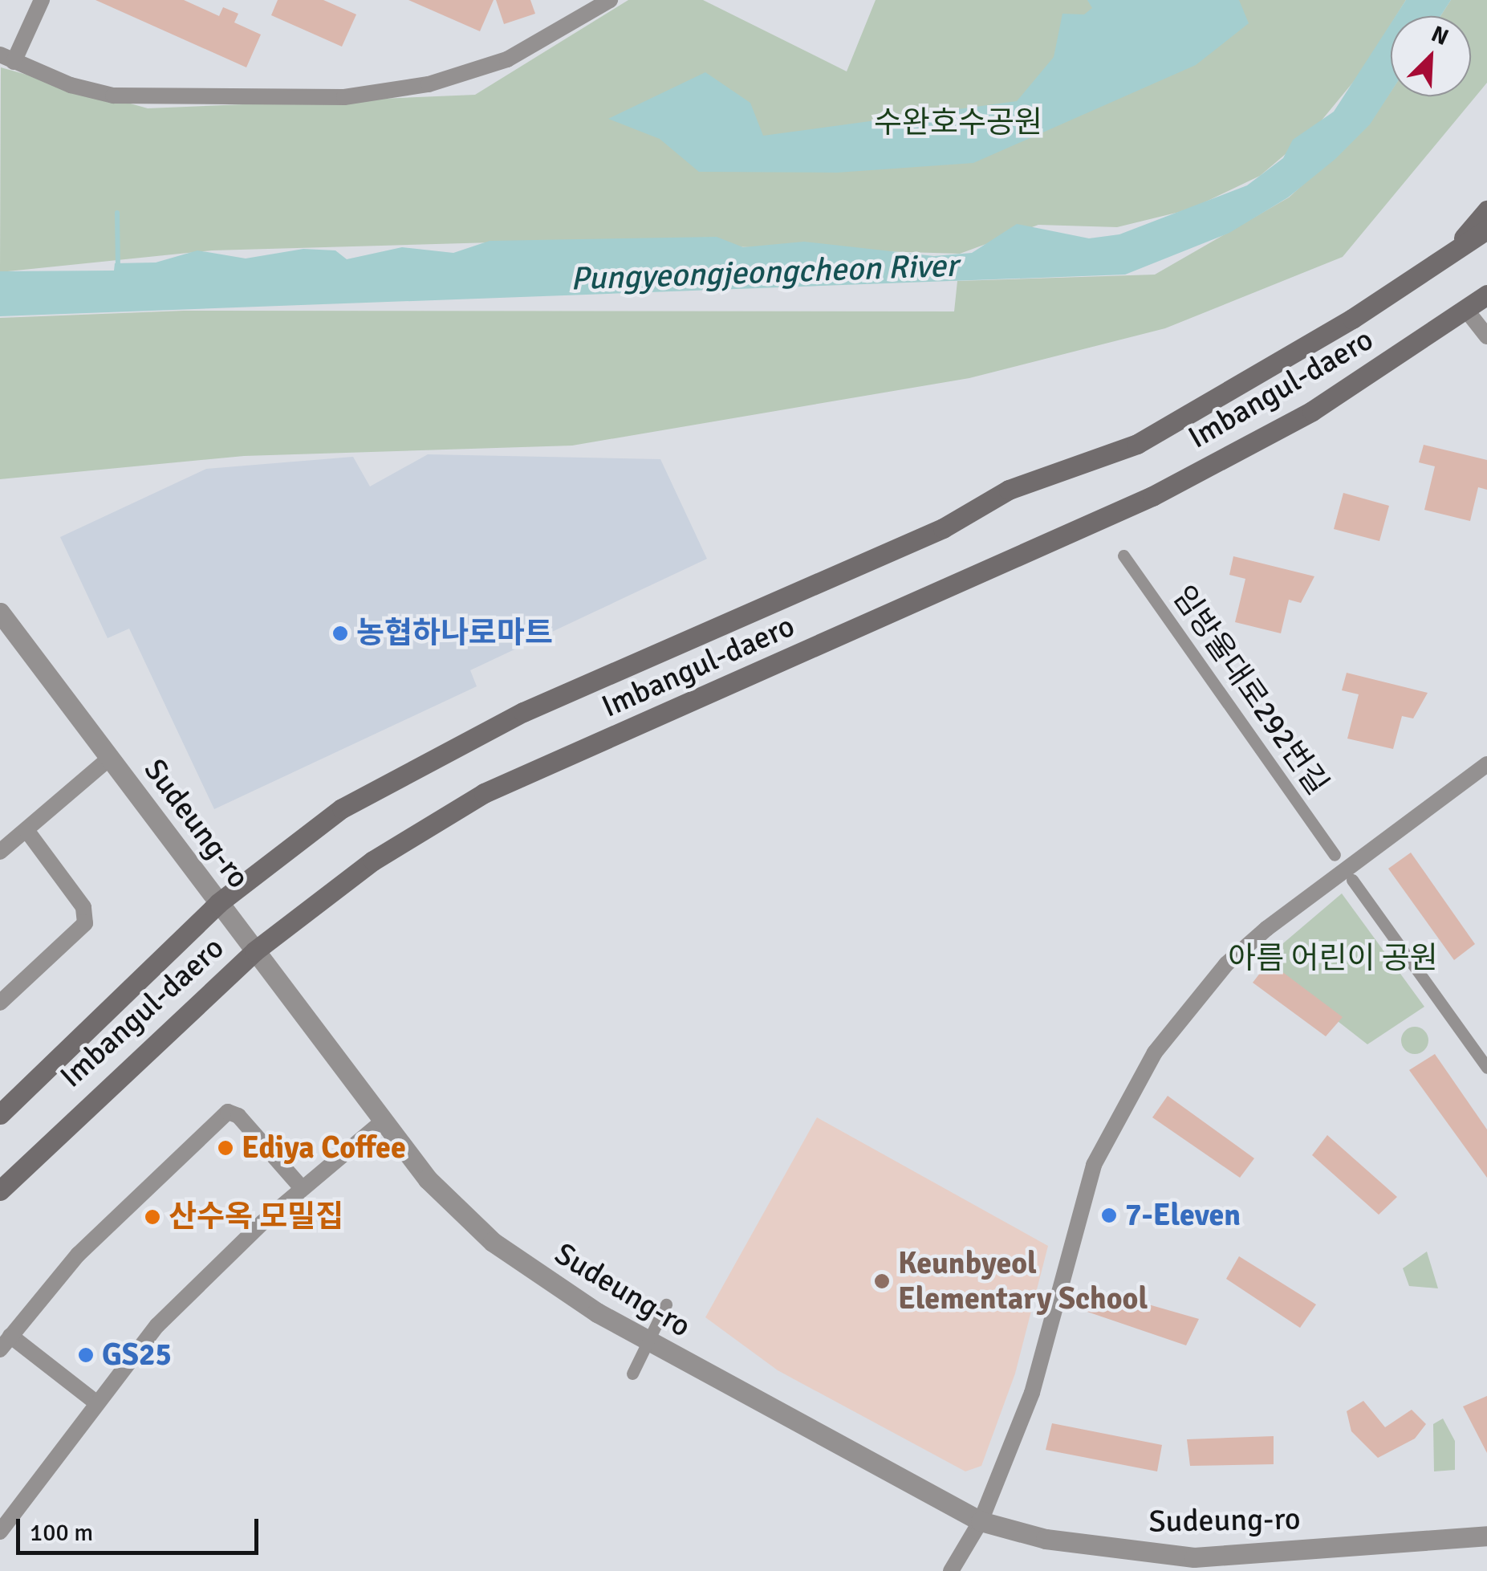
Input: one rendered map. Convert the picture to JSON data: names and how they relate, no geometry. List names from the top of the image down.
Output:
{
  "streets": {
    "main road": ["Imbangul-daero"],
    "street": ["임방울대로292번길", "Sudeung-ro"]
  },
  "crossings": [
    ["Imbangul-daero", "Sudeung-ro"]
  ],
  "water": ["Pungyeongjeongcheon River"],
  "parks": ["수완호수공원", "아름 어린이 공원"],
  "places": [
    "농협하나로마트",
    "Ediya Coffee",
    "7-Eleven",
    "산수옥 모밀집",
    "Keunbyeol Elementary School",
    "GS25"
  ],
  "scale_bar": "100 m",
  "north": "top right"
}
